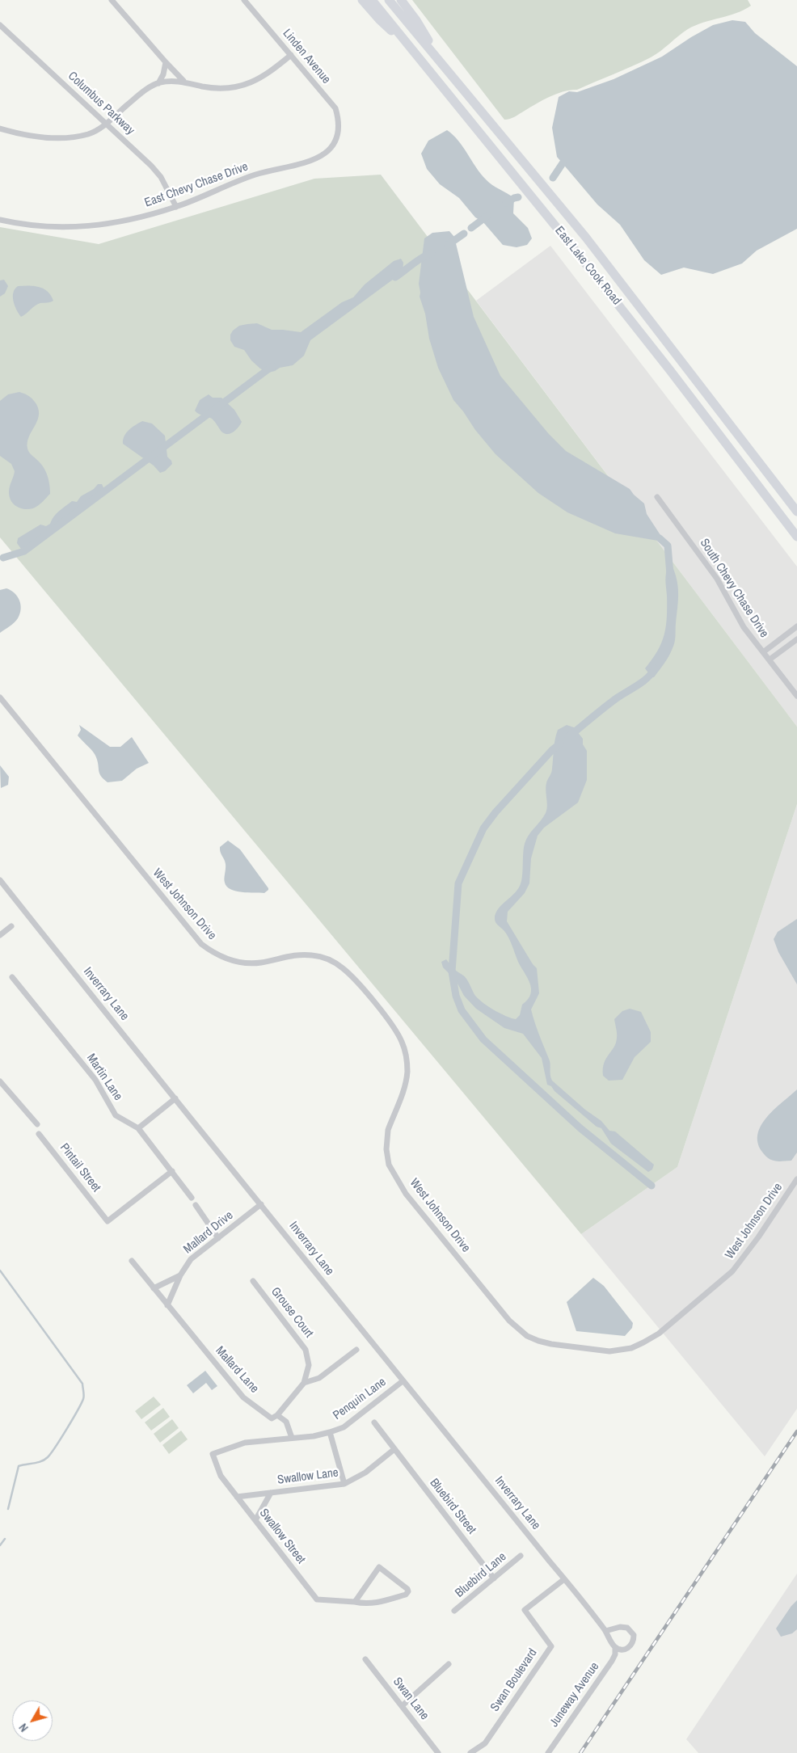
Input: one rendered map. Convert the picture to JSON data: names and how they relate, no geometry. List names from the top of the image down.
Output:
{
  "streets": {
    "main road": ["East Lake Cook Road"],
    "street": [
      "Linden Avenue",
      "Columbus Parkway",
      "East Chevy Chase Drive",
      "South Chevy Chase Drive",
      "West Johnson Drive",
      "Inverrary Lane",
      "Martin Lane",
      "Pintail Street",
      "Mallard Drive",
      "Grouse Court",
      "Mallard Lane",
      "Penquin Lane",
      "Swallow Lane",
      "Bluebird Street",
      "Swallow Street",
      "Bluebird Lane",
      "Swan Boulevard",
      "Juneway Avenue",
      "Swan Lane"
    ]
  },
  "crossings": [
    ["Linden Avenue", "East Chevy Chase Drive"],
    ["Columbus Parkway", "East Chevy Chase Drive"],
    ["Inverrary Lane", "Mallard Drive"],
    ["Inverrary Lane", "Penquin Lane"],
    ["Inverrary Lane", "Swan Boulevard"],
    ["Inverrary Lane", "Juneway Avenue"],
    ["Martin Lane", "Pintail Street"],
    ["Mallard Drive", "Mallard Lane"],
    ["Penquin Lane", "Swallow Street"],
    ["Swallow Lane", "Bluebird Street"],
    ["Swallow Lane", "Swallow Street"],
    ["Bluebird Street", "Bluebird Lane"]
  ],
  "north": "bottom left"
}
